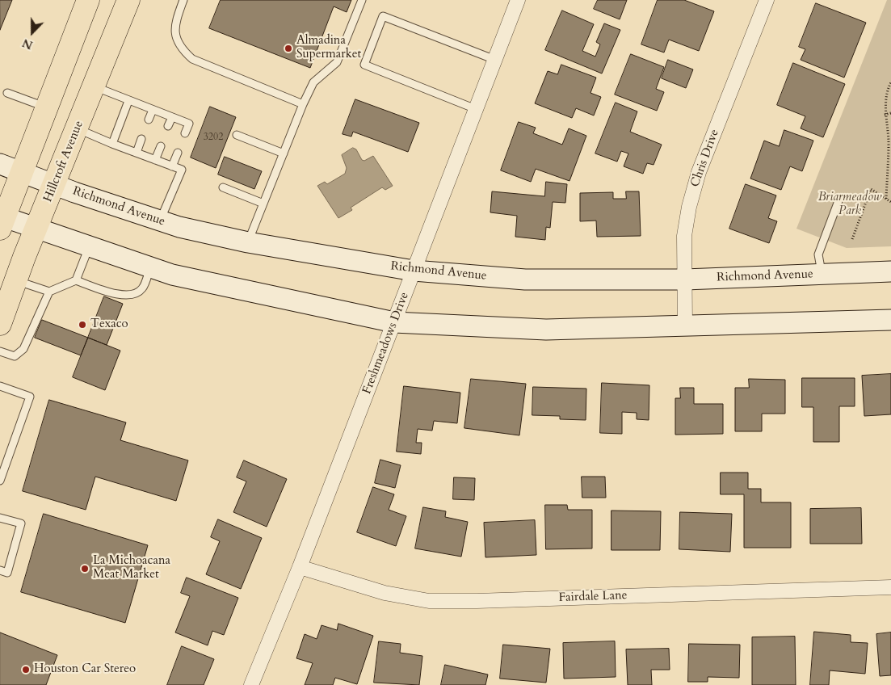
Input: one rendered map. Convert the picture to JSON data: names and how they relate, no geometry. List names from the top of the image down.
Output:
{
  "streets": {
    "main road": ["Hillcroft Avenue", "Richmond Avenue"],
    "street": ["Chris Drive", "Freshmeadows Drive", "Fairdale Lane"]
  },
  "crossings": [
    ["Chris Drive", "Richmond Avenue"],
    ["Hillcroft Avenue", "Richmond Avenue"],
    ["Richmond Avenue", "Freshmeadows Drive"],
    ["Freshmeadows Drive", "Fairdale Lane"]
  ],
  "parks": ["Briarmeadow Park"],
  "places": [
    "Almadina Supermarket",
    "Texaco",
    "La Michoacana Meat Market",
    "Houston Car Stereo"
  ],
  "house_numbers": ["3202"],
  "north": "bottom"
}
